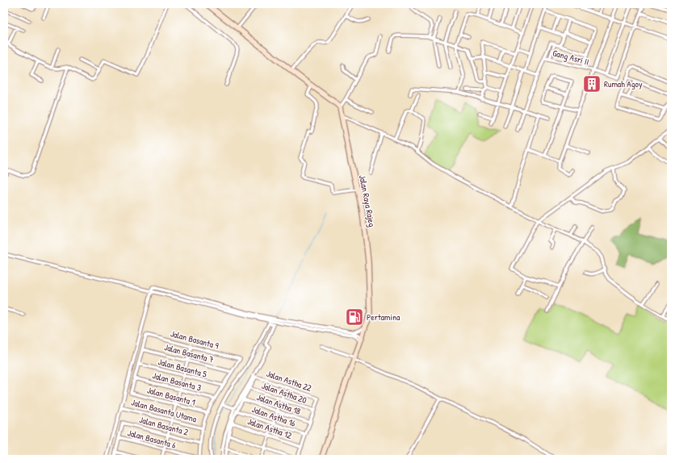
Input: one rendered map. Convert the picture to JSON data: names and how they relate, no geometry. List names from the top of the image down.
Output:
{
  "streets": {
    "main road": ["Jalan Raya Rajeg"],
    "street": [
      "Gang Asri II",
      "Jalan Basanta 9",
      "Jalan Basanta 7",
      "Jalan Basanta 5",
      "Jalan Astha 22",
      "Jalan Basanta 3",
      "Jalan Astha 20",
      "Jalan Basanta 1",
      "Jalan Astha 18",
      "Jalan Basanta Utama",
      "Jalan Astha 16",
      "Jalan Basanta 2",
      "Jalan Astha 12",
      "Jalan Basanta 6"
    ]
  },
  "crossings": [
    ["Jalan Basanta 9", "Jalan Basanta 7"],
    ["Jalan Astha 22", "Jalan Astha 20"],
    ["Jalan Basanta 3", "Jalan Basanta 1"],
    ["Jalan Basanta 2", "Jalan Basanta 6"]
  ],
  "places": {
    "building": ["Rumah Agoy"],
    "fuel station": ["Pertamina"]
  }
}
